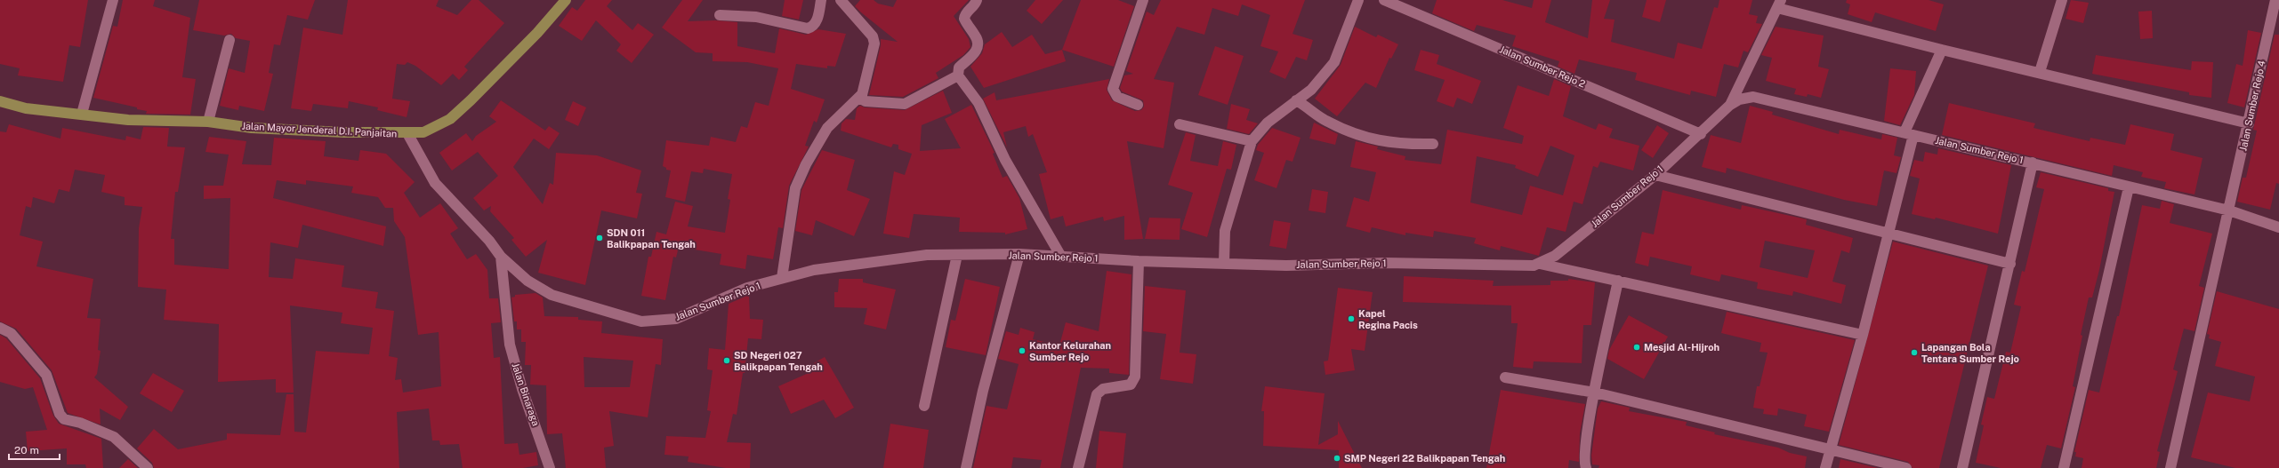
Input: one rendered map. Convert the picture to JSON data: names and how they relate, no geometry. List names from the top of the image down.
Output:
{
  "streets": {
    "main road": ["Jalan Mayor Jenderal D.I. Panjaitan"],
    "street": [
      "Jalan Sumber Rejo 2",
      "Jalan Sumber Rejo 4",
      "Jalan Sumber Rejo 1",
      "Jalan Binaraga"
    ]
  },
  "crossings": [
    ["Jalan Sumber Rejo 2", "Jalan Sumber Rejo 1"],
    ["Jalan Sumber Rejo 4", "Jalan Sumber Rejo 1"],
    ["Jalan Mayor Jenderal D.I. Panjaitan", "Jalan Sumber Rejo 1"],
    ["Jalan Sumber Rejo 1", "Jalan Binaraga"]
  ],
  "places": [
    "SDN 011 Balikpapan Tengah",
    "Kapel Regina Pacis",
    "Mesjid Al-Hijroh",
    "Kantor Kelurahan Sumber Rejo",
    "Lapangan Bola Tentara Sumber Rejo",
    "SD Negeri 027 Balikpapan Tengah",
    "SMP Negeri 22 Balikpapan Tengah"
  ],
  "scale_bar": "20 m"
}
